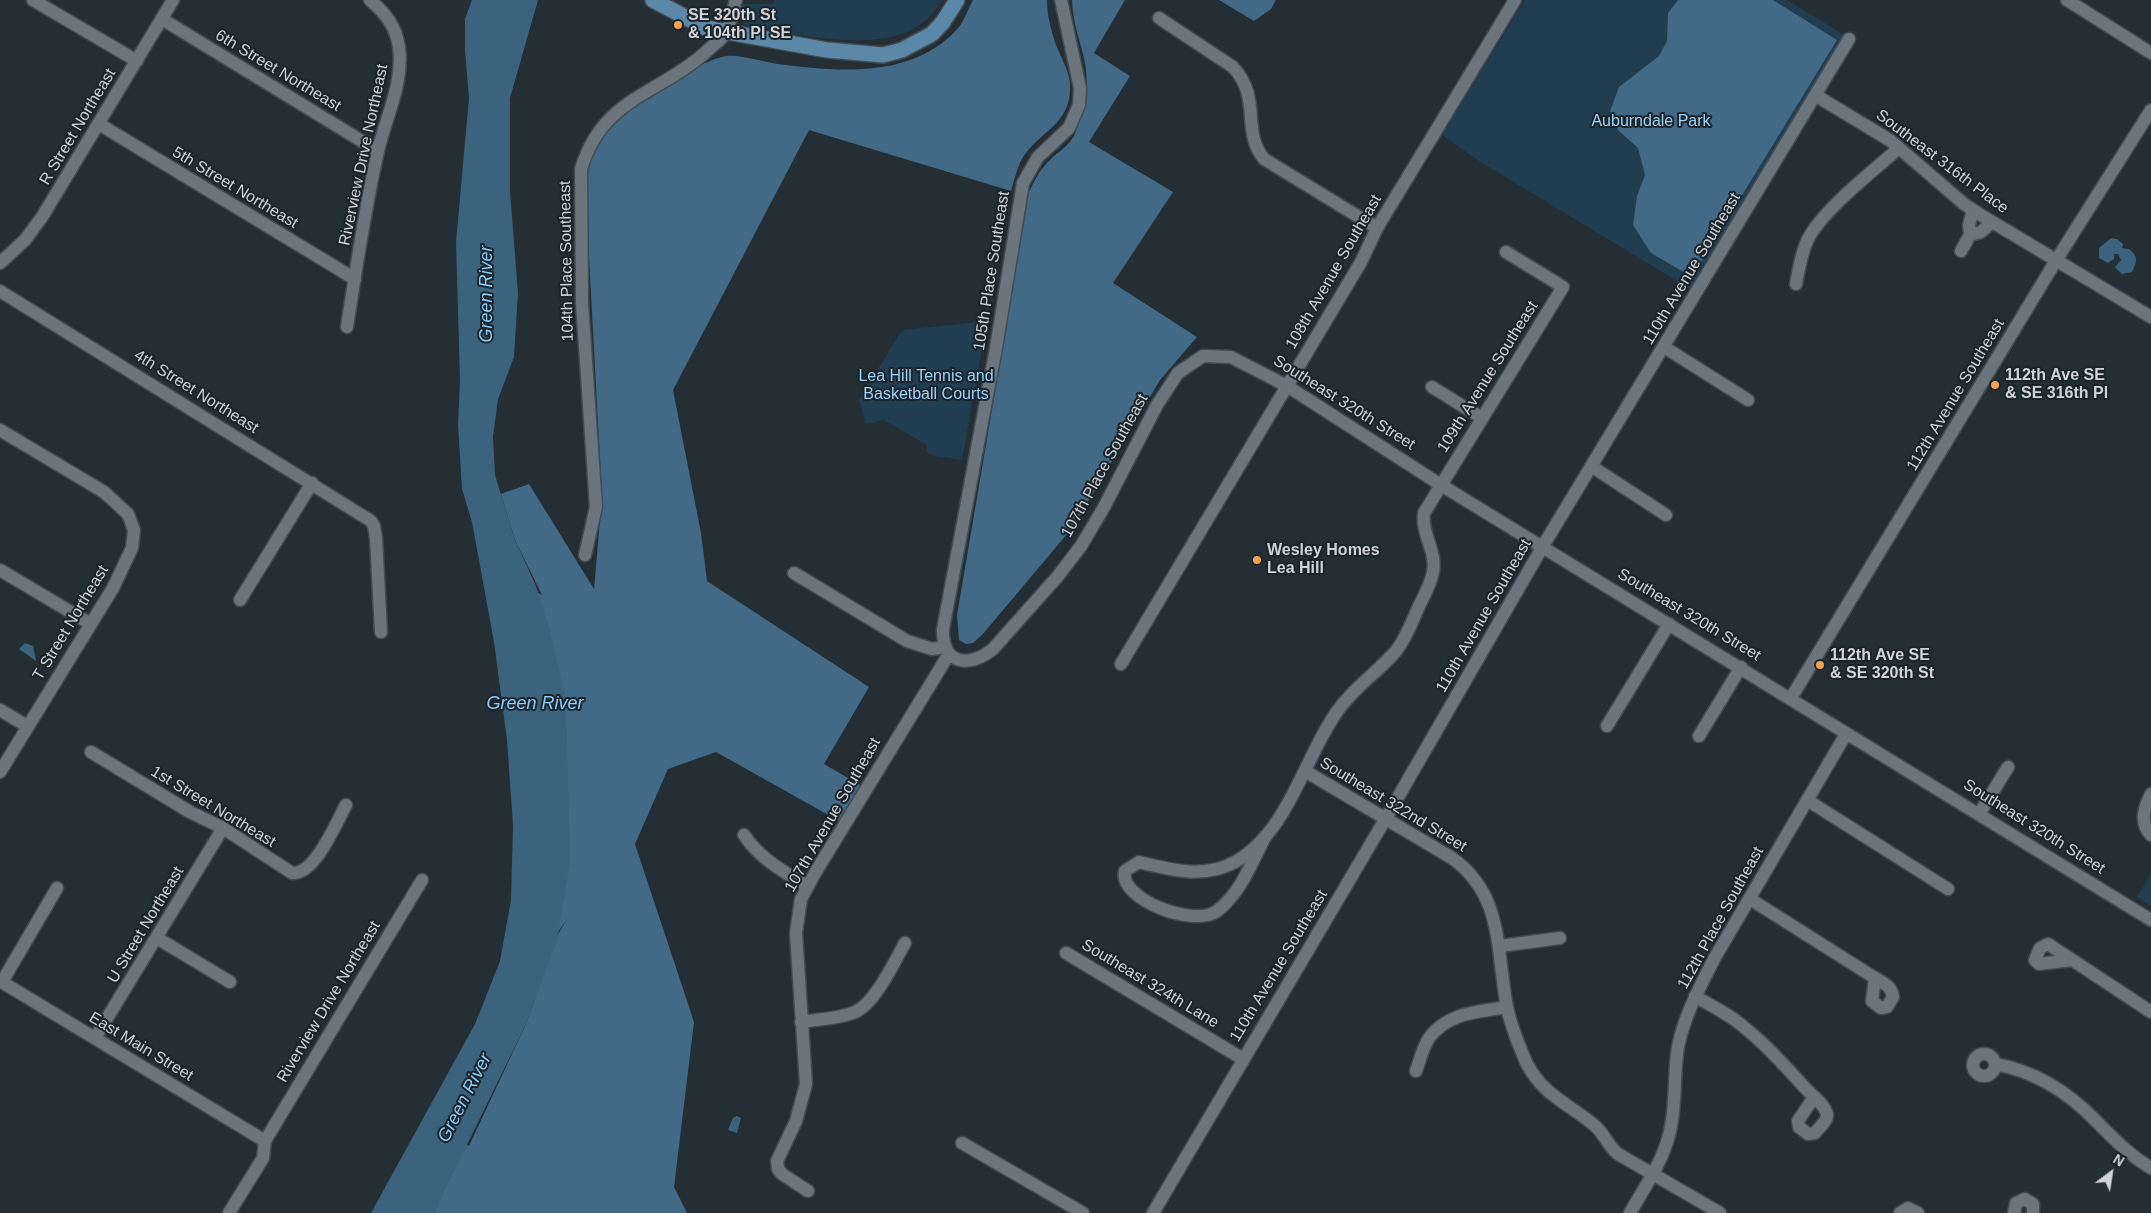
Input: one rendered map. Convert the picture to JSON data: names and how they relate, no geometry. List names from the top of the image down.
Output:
{
  "streets": {
    "street": [
      "6th Street Northeast",
      "R Street Northeast",
      "Riverview Drive Northeast",
      "Southeast 316th Place",
      "5th Street Northeast",
      "104th Place Southeast",
      "110th Avenue Southeast",
      "105th Place Southeast",
      "108th Avenue Southeast",
      "109th Avenue Southeast",
      "4th Street Northeast",
      "112th Avenue Southeast",
      "Southeast 320th Street",
      "107th Place Southeast",
      "T Street Northeast",
      "Southeast 322nd Street",
      "1st Street Northeast",
      "107th Avenue Southeast",
      "112th Place Southeast",
      "U Street Northeast",
      "Southeast 324th Lane",
      "East Main Street"
    ]
  },
  "crossings": [
    ["6th Street Northeast", "R Street Northeast"],
    ["6th Street Northeast", "Riverview Drive Northeast"],
    ["R Street Northeast", "5th Street Northeast"],
    ["Riverview Drive Northeast", "5th Street Northeast"],
    ["Riverview Drive Northeast", "East Main Street"],
    ["Southeast 316th Place", "110th Avenue Southeast"],
    ["Southeast 316th Place", "112th Avenue Southeast"],
    ["110th Avenue Southeast", "Southeast 320th Street"],
    ["110th Avenue Southeast", "Southeast 322nd Street"],
    ["110th Avenue Southeast", "Southeast 324th Lane"],
    ["105th Place Southeast", "107th Place Southeast"],
    ["105th Place Southeast", "107th Avenue Southeast"],
    ["108th Avenue Southeast", "Southeast 320th Street"],
    ["109th Avenue Southeast", "Southeast 320th Street"],
    ["109th Avenue Southeast", "Southeast 322nd Street"],
    ["112th Avenue Southeast", "Southeast 320th Street"],
    ["Southeast 320th Street", "107th Place Southeast"],
    ["Southeast 320th Street", "112th Place Southeast"],
    ["107th Place Southeast", "107th Avenue Southeast"],
    ["Southeast 322nd Street", "112th Place Southeast"],
    ["1st Street Northeast", "U Street Northeast"],
    ["U Street Northeast", "East Main Street"]
  ],
  "water": ["Green River"],
  "parks": ["Auburndale Park", "Lea Hill Tennis and Basketball Courts"],
  "places": [
    "SE 320th St & 104th Pl SE",
    "112th Ave SE & SE 316th Pl",
    "Wesley Homes Lea Hill",
    "112th Ave SE & SE 320th St"
  ],
  "north": "top right"
}
